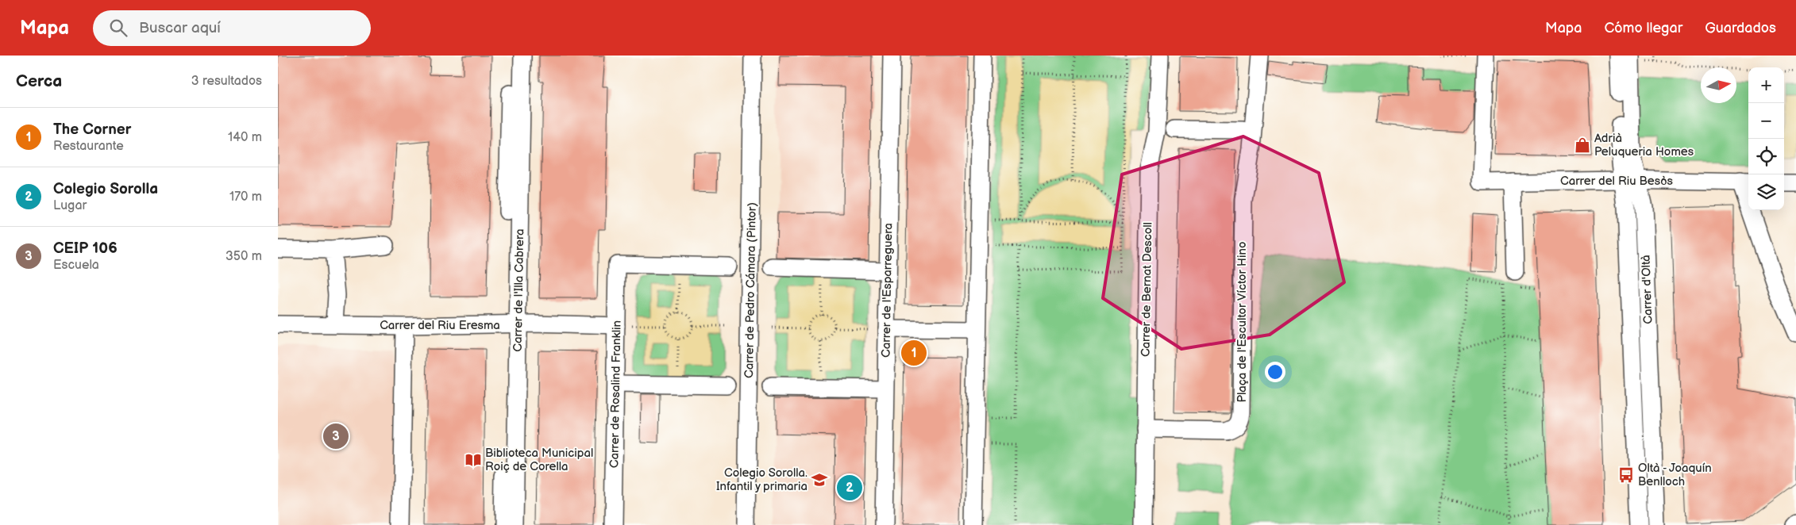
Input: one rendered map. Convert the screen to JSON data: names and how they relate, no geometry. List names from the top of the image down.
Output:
{
  "streets": {
    "street": [
      "Carrer del Riu Besòs",
      "Carrer de Bernat Descoll",
      "Carrer d'Oltà",
      "Carrer de l'Illa Cabrera",
      "Carrer de Pedro Cámara (Pintor)",
      "Carrer de l'Esparreguera",
      "Plaça de l'Escultor Víctor Hino",
      "Carrer del Riu Eresma",
      "Carrer de Rosalind Franklin"
    ]
  },
  "crossings": [
    ["Carrer del Riu Besòs", "Carrer d'Oltà"],
    ["Carrer de Bernat Descoll", "Plaça de l'Escultor Víctor Hino"],
    ["Carrer de l'Illa Cabrera", "Carrer del Riu Eresma"],
    ["Carrer del Riu Eresma", "Carrer de Rosalind Franklin"]
  ],
  "places": {
    "shop": ["Adrià Peluqueria Homes"],
    "library": ["Biblioteca Municipal Roiç de Corella"],
    "bus stop": ["Oltà - Joaquín Benlloch"],
    "school or university": ["Colegio Sorolla. Infantil y primaria"]
  },
  "north": "right",
  "page": {
    "header": "Mapa",
    "search": "Buscar aquí",
    "nav": ["Mapa", "Cómo llegar", "Guardados"],
    "heading": ["Cerca", "3 resultados"],
    "map_buttons": ["+", "−"],
    "list": [
      {
        "mark": "1",
        "name": "The Corner",
        "note": "Restaurante",
        "value": "140 m"
      },
      {
        "mark": "2",
        "name": "Colegio Sorolla",
        "note": "Lugar",
        "value": "170 m"
      },
      {
        "mark": "3",
        "name": "CEIP 106",
        "note": "Escuela",
        "value": "350 m"
      }
    ],
    "pins": ["1", "3", "2"]
  }
}
